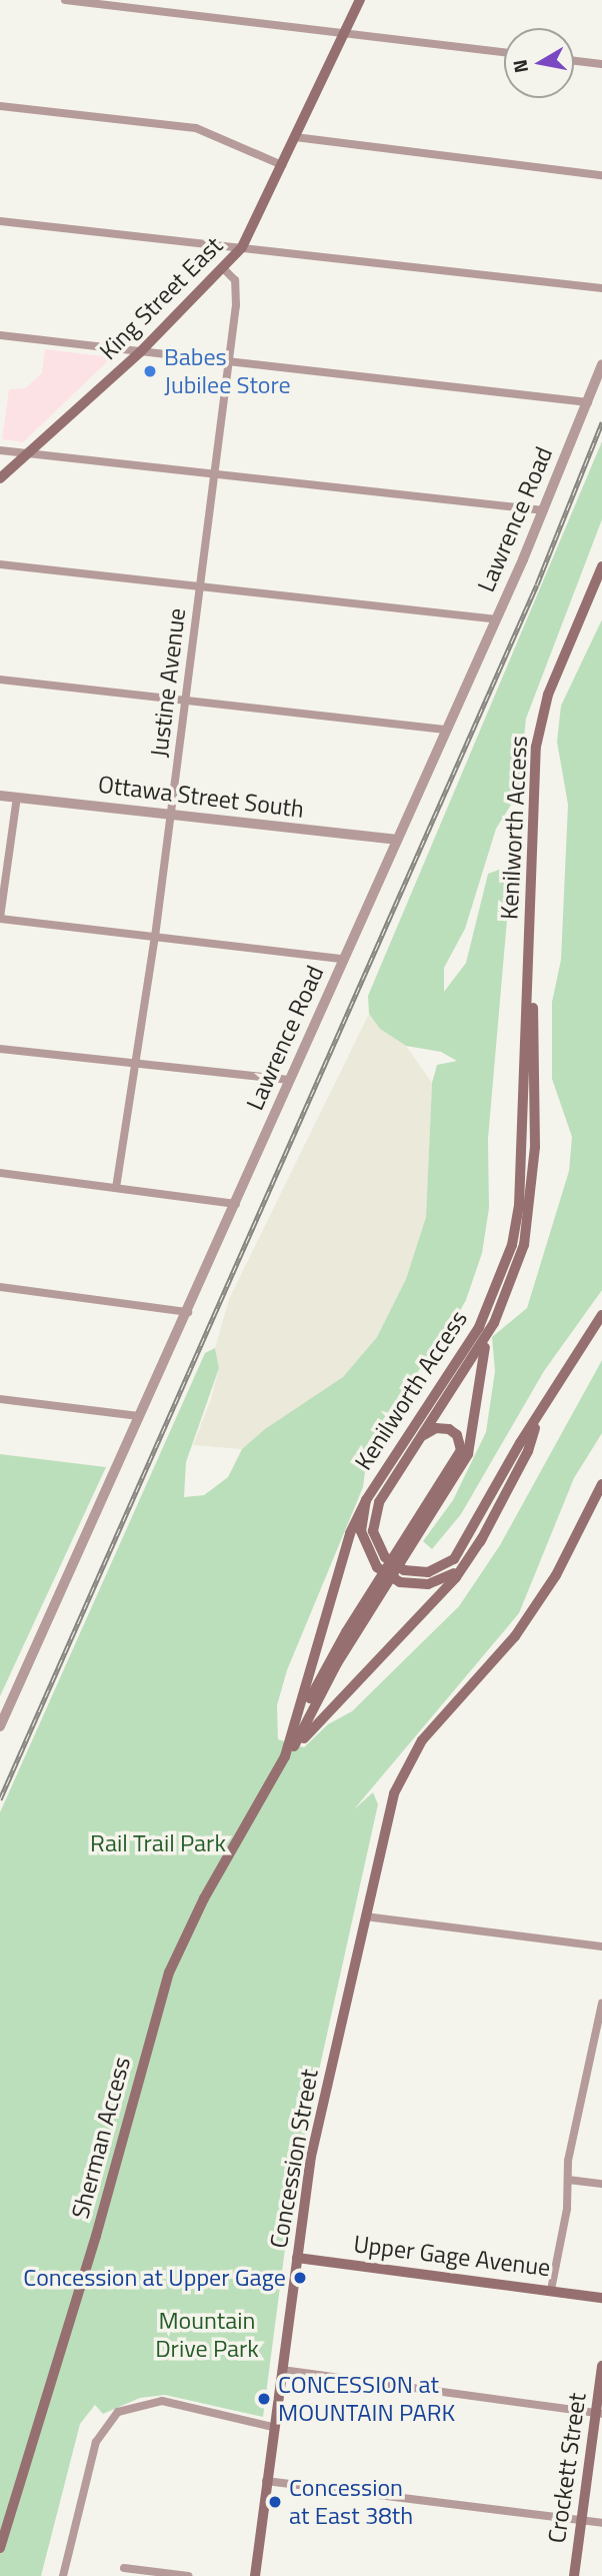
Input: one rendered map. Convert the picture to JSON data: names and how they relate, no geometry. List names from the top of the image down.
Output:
{
  "streets": {
    "main road": [
      "King Street East",
      "Kenilworth Access",
      "Sherman Access",
      "Concession Street",
      "Upper Gage Avenue",
      "Crockett Street"
    ],
    "street": ["Lawrence Road", "Justine Avenue", "Ottawa Street South"]
  },
  "crossings": [
    ["King Street East", "Justine Avenue"],
    ["Lawrence Road", "Ottawa Street South"],
    ["Justine Avenue", "Ottawa Street South"],
    ["Concession Street", "Upper Gage Avenue"]
  ],
  "parks": ["Rail Trail Park", "Mountain Drive Park"],
  "places": [
    "Babes Jubilee Store",
    "Concession at Upper Gage",
    "CONCESSION at MOUNTAIN PARK",
    "Concession at East 38th"
  ],
  "north": "left"
}
